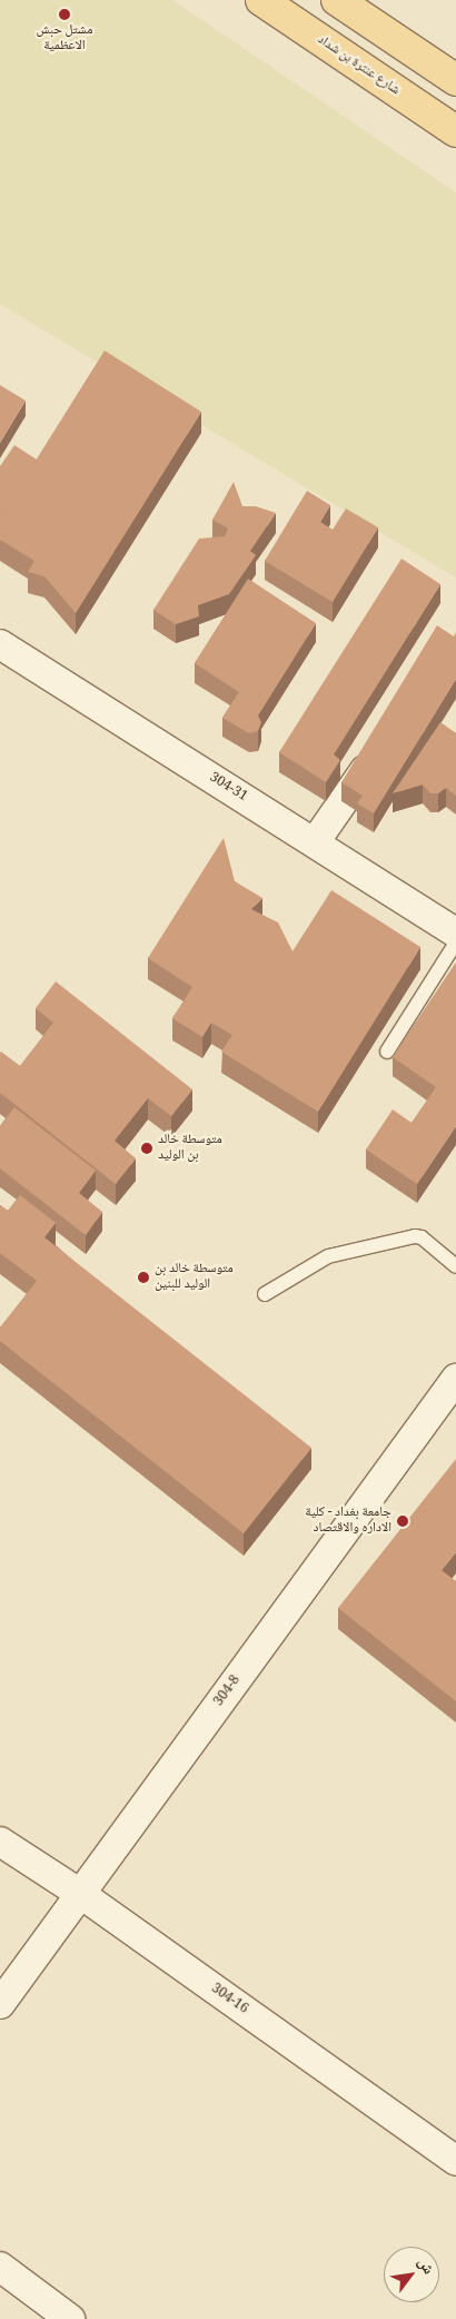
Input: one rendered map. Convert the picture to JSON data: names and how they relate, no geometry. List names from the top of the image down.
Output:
{
  "streets": {
    "main road": ["شارع عنترة بن شداد"],
    "street": ["304-31", "304-8", "304-16"]
  },
  "crossings": [
    ["304-8", "304-16"]
  ],
  "places": [
    "مشتل حبش الاعظمية",
    "متوسطة خالد بن الوليد",
    "متوسطة خالد بن الوليد للبنين",
    "جامعة بغداد - كلية الاداره والاقتصاد"
  ],
  "north": "top right"
}
